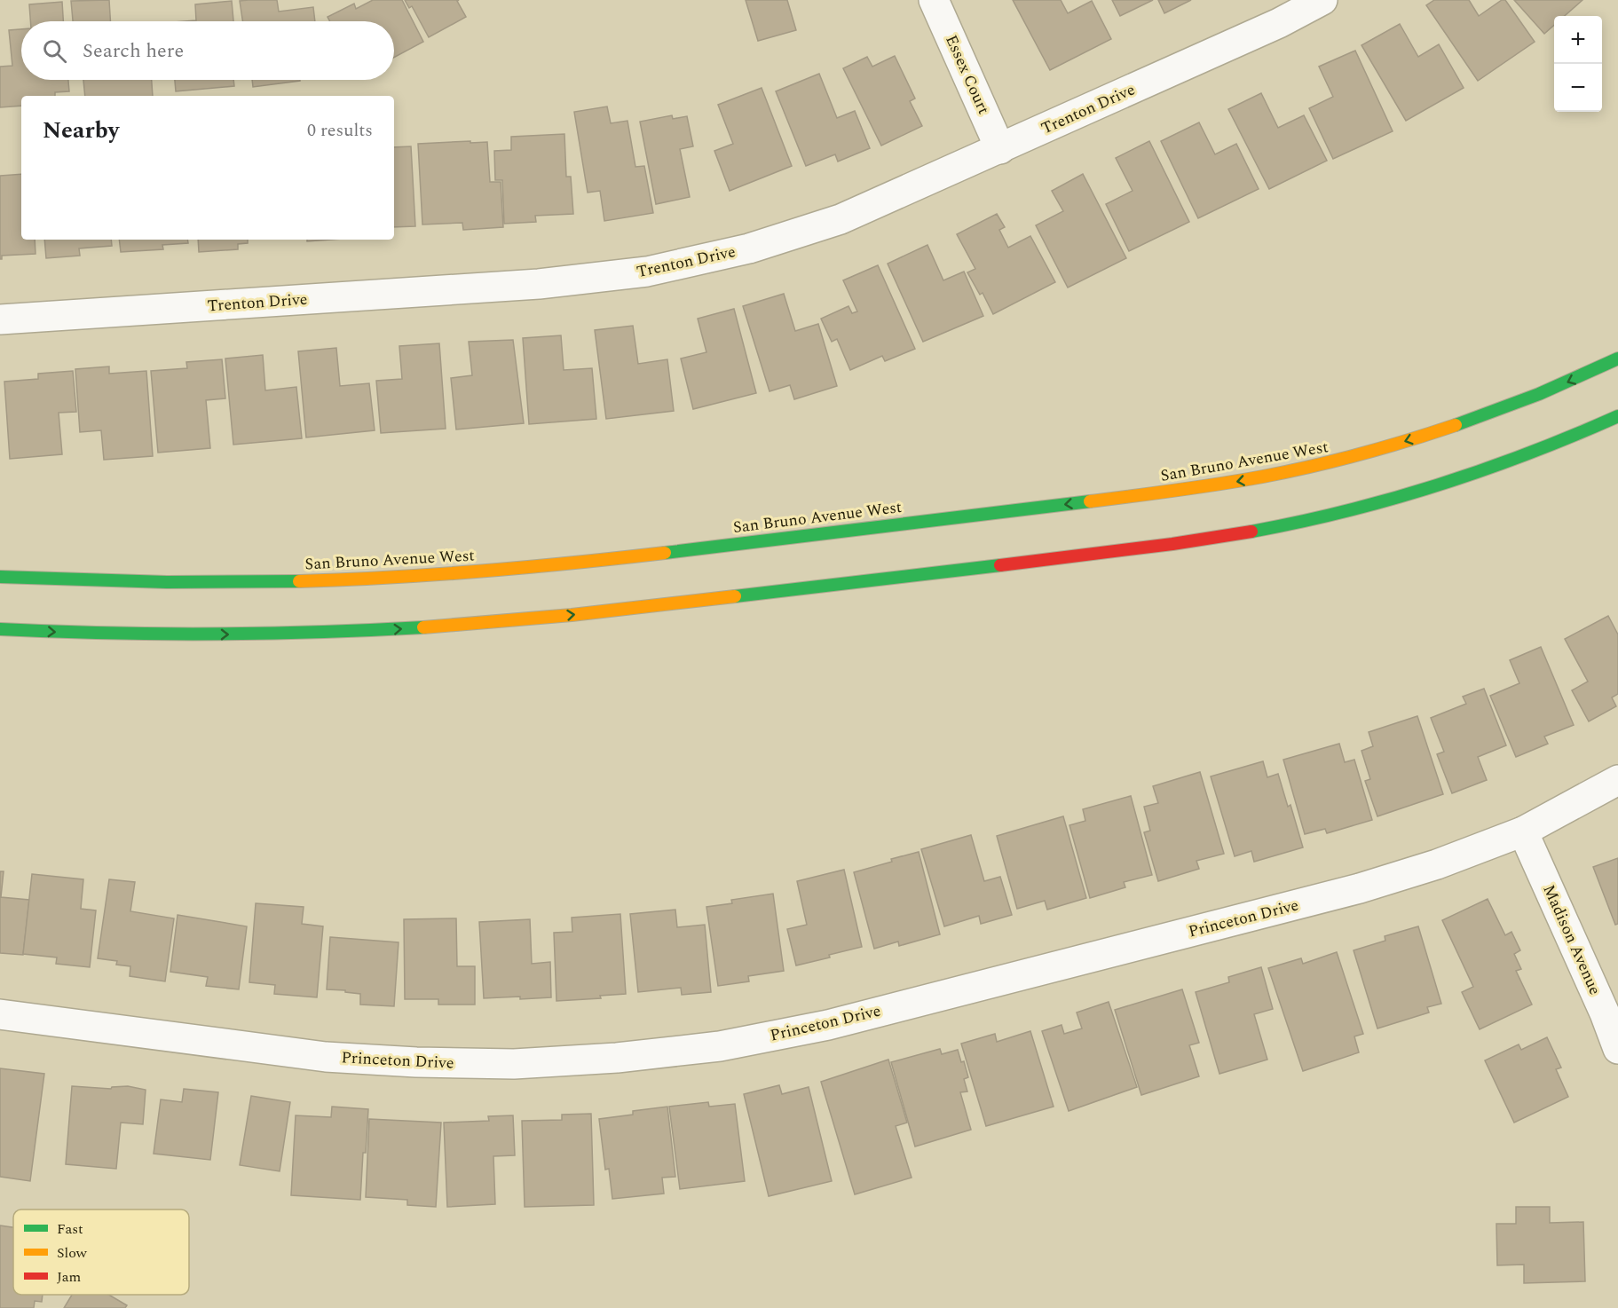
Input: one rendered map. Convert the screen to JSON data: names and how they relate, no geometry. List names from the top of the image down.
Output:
{
  "streets": {
    "main road": ["San Bruno Avenue West"],
    "street": [
      "Essex Court",
      "Trenton Drive",
      "Princeton Drive",
      "Madison Avenue"
    ]
  },
  "crossings": [
    ["Essex Court", "Trenton Drive"],
    ["Princeton Drive", "Madison Avenue"]
  ],
  "legend": ["Fast", "Slow", "Jam"],
  "page": {
    "map_buttons": ["+", "−"],
    "search": "Search here",
    "heading": ["Nearby", "0 results"]
  }
}
